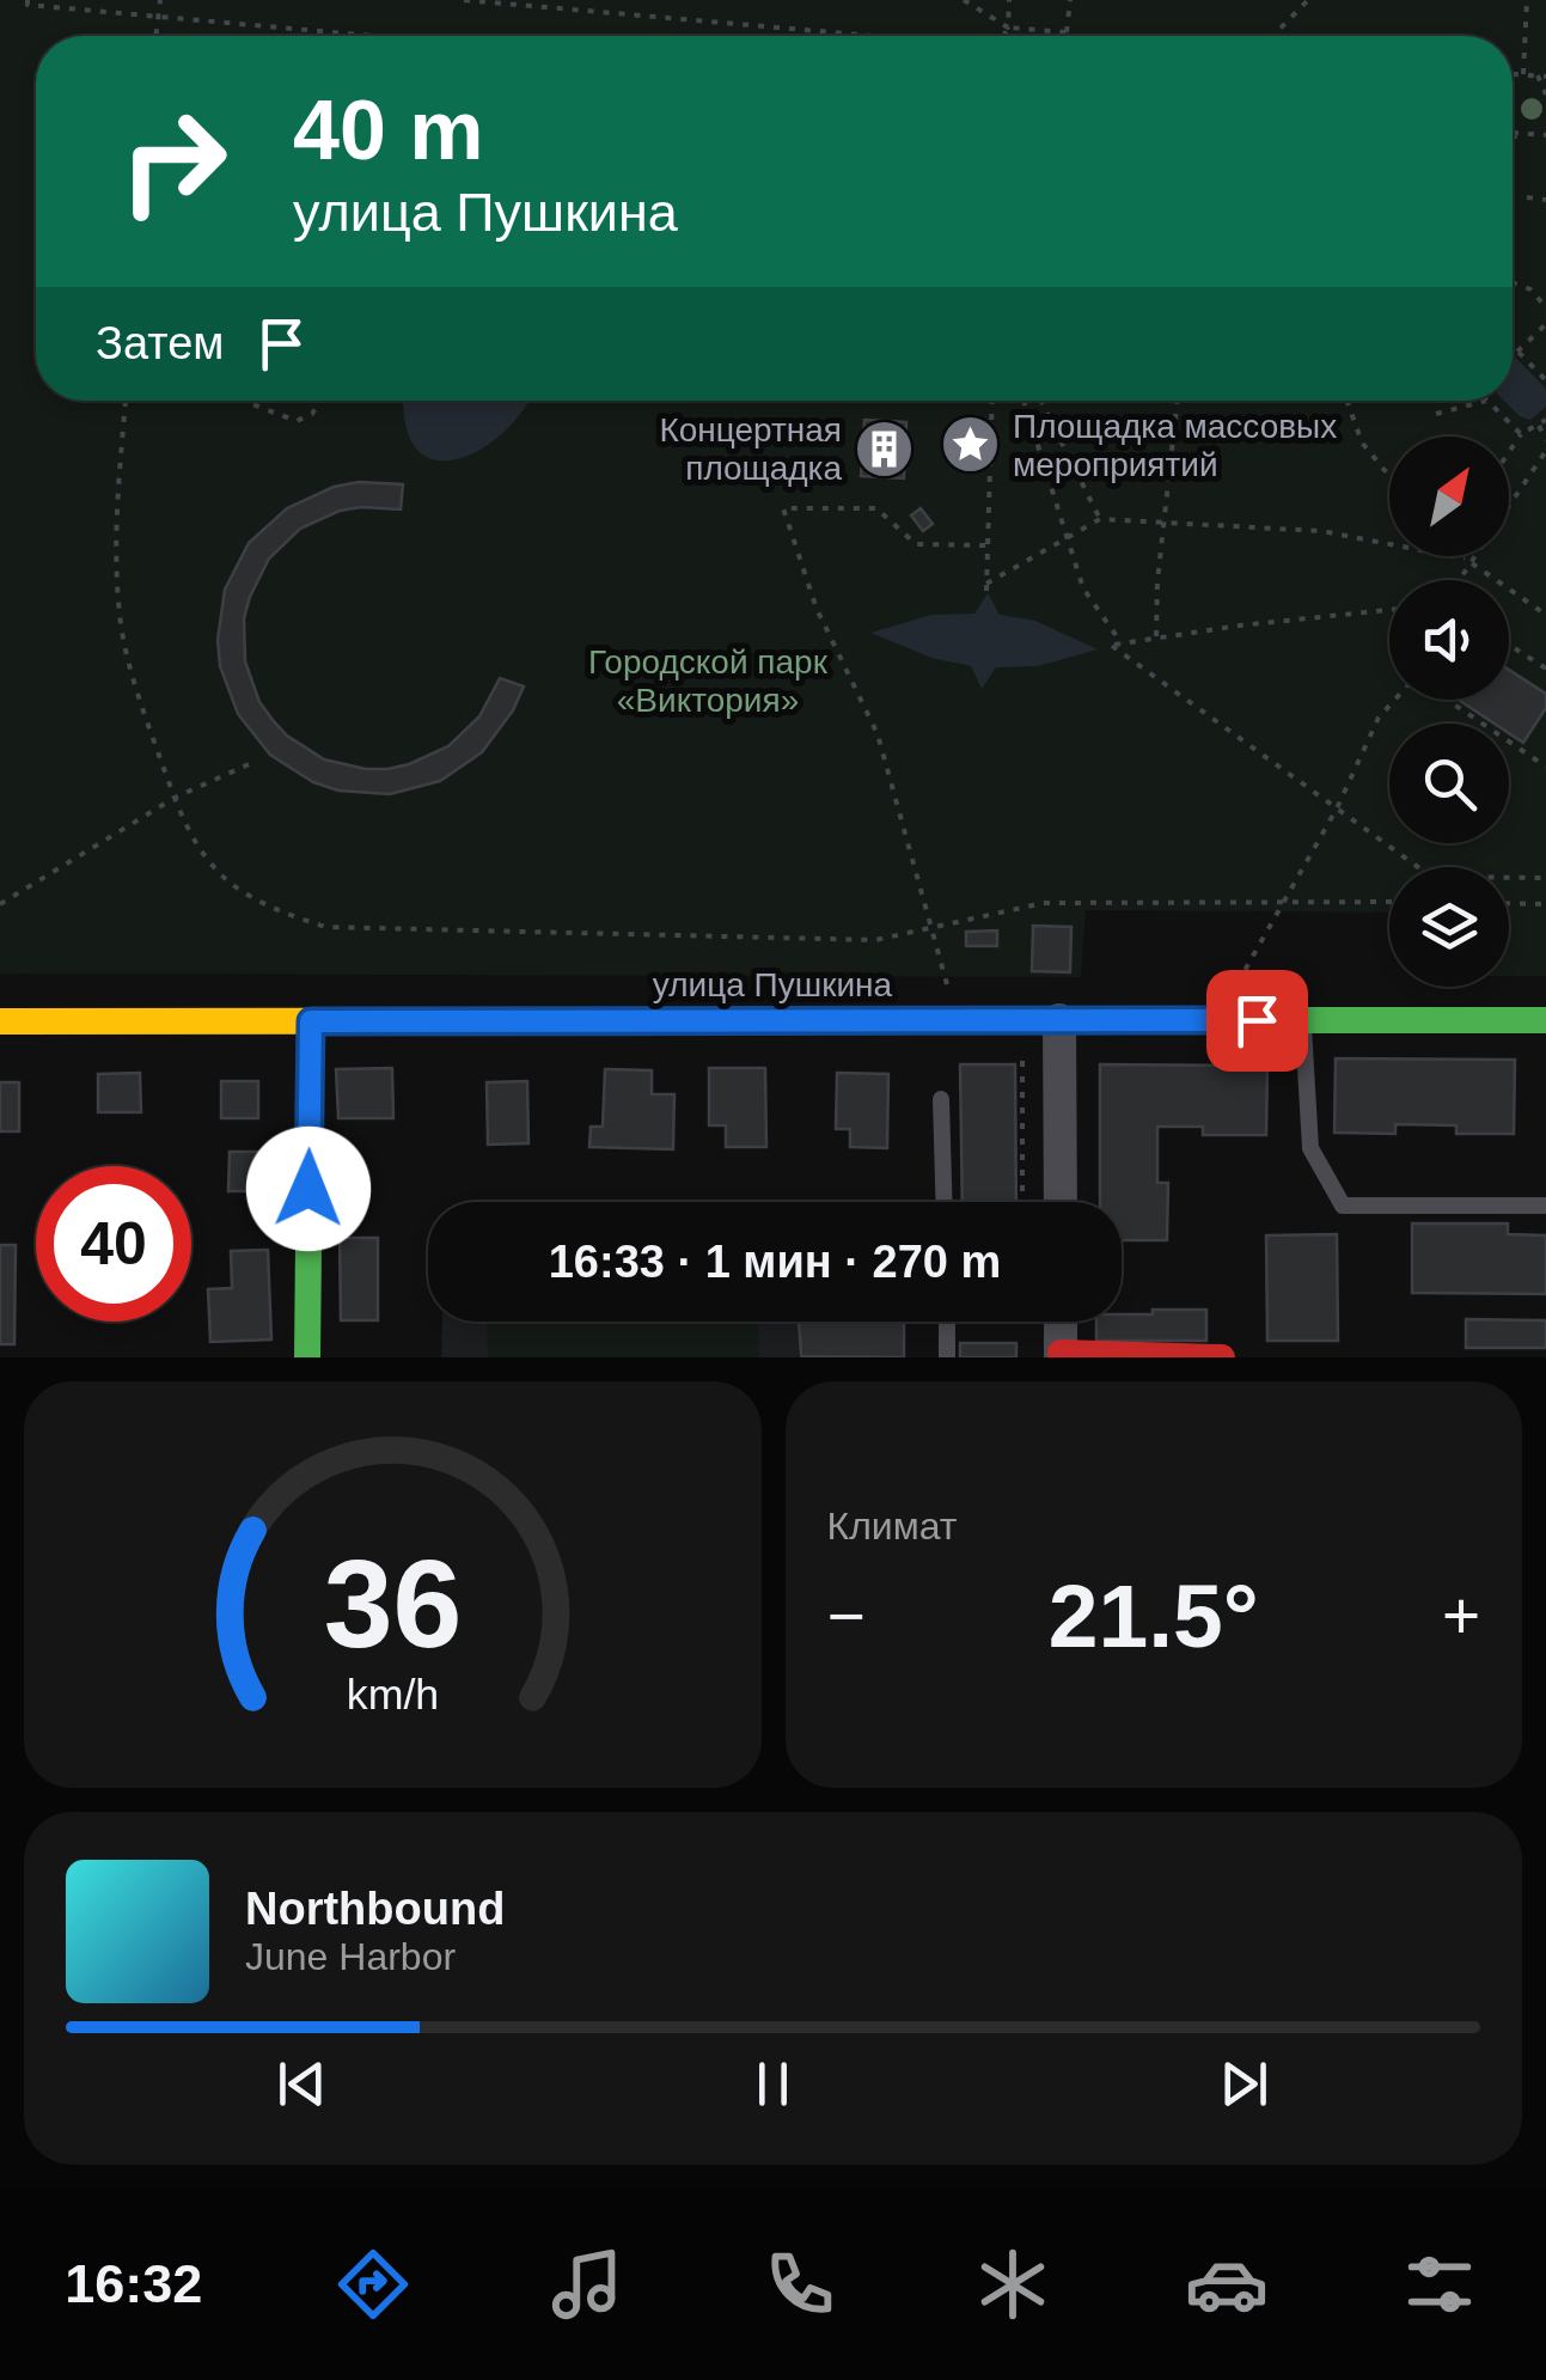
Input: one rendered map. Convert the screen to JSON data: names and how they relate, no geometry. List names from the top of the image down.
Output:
{
  "streets": {
    "street": ["улица Пушкина"]
  },
  "parks": ["Городской парк «Виктория»"],
  "places": {
    "place": ["Площадка массовых мероприятий"],
    "building": ["Концертная площадка"]
  },
  "north": "top right",
  "page": {
    "turn": ["40 m", "улица Пушкина"],
    "then": "Затем",
    "limit": "40",
    "trip": "16:33 · 1 мин · 270 m",
    "tile": "Климат",
    "heat": ["−", "21.5°", "+"],
    "song": ["Northbound", "June Harbor"],
    "tabs": "16:32",
    "gauge": ["36", "km/h"]
  }
}
